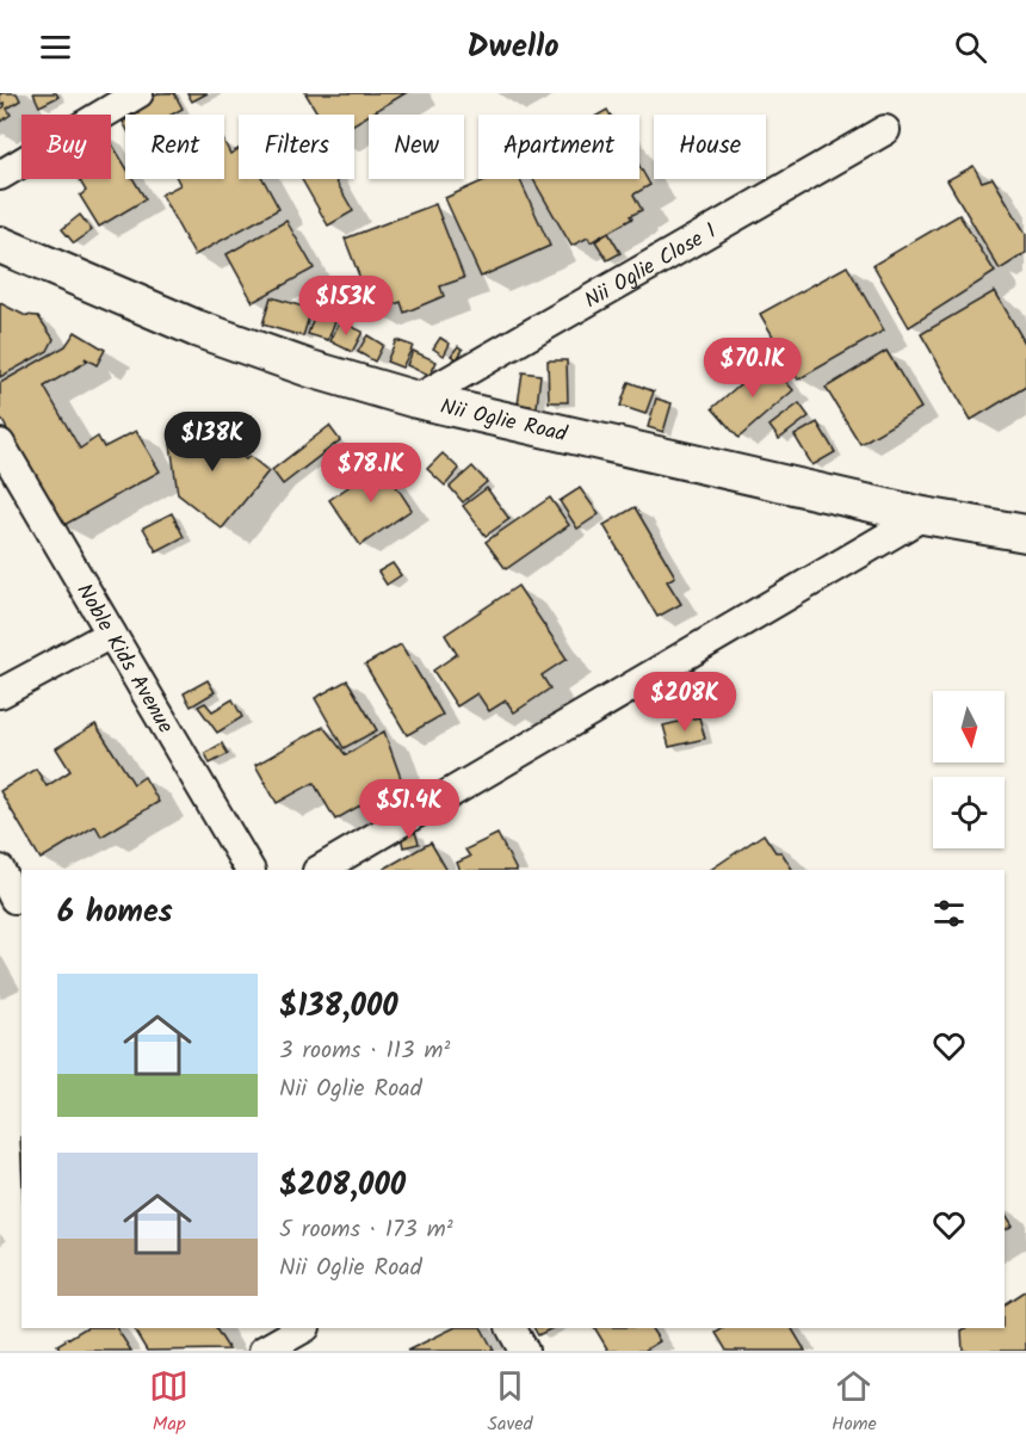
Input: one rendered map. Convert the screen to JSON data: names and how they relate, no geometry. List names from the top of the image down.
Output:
{
  "streets": {
    "street": ["Nii Oglie Close 1", "Nii Oglie Road", "Noble Kids Avenue"]
  },
  "crossings": [
    ["Nii Oglie Close 1", "Nii Oglie Road"]
  ],
  "north": "bottom",
  "page": {
    "header": "Dwello",
    "chip": [
      "Buy",
      "Rent",
      "Filters",
      "New",
      "Apartment",
      "House"
    ],
    "price": [
      "$153K",
      "$70.1K",
      "$138K",
      "$78.1K",
      "$208K",
      "$51.4K"
    ],
    "heading": "6 homes",
    "list": [
      {
        "name": "$138,000",
        "note": "3 rooms · 113 m² · Nii Oglie Road"
      },
      {
        "name": "$208,000",
        "note": "5 rooms · 173 m² · Nii Oglie Road"
      }
    ],
    "tabs": ["Map", "Saved", "Home"]
  }
}
